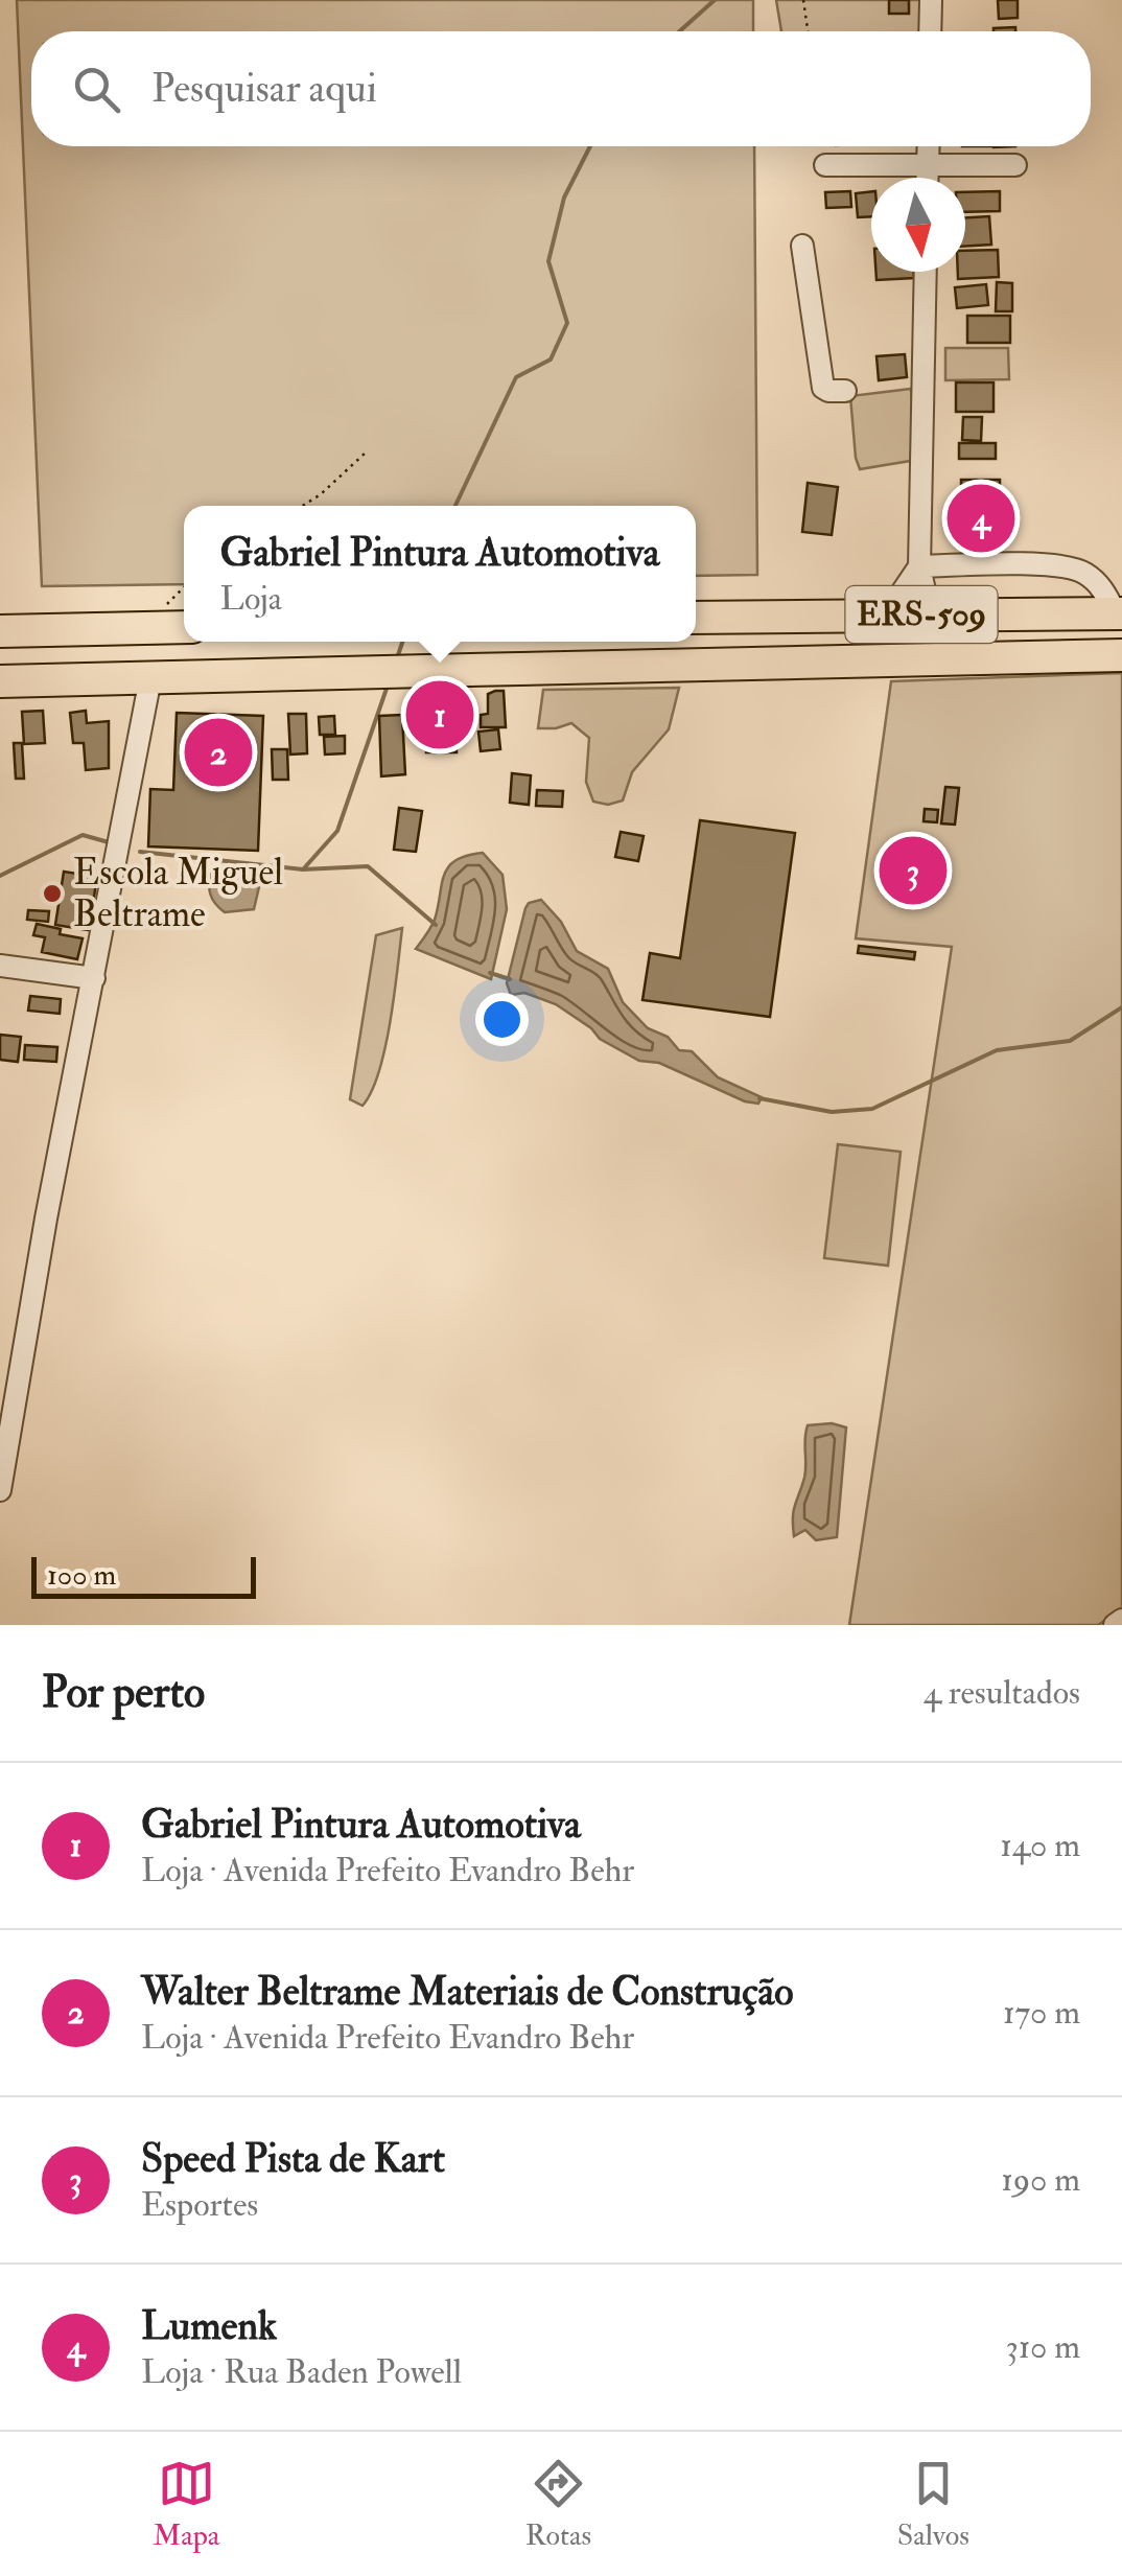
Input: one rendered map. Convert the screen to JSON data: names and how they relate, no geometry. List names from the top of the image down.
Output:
{
  "streets": {
    "highway": ["ERS-509"]
  },
  "places": ["Escola Miguel Beltrame"],
  "scale_bar": "100 m",
  "north": "bottom",
  "page": {
    "search": "Pesquisar aqui",
    "pins": [
      "4",
      "1",
      "2",
      "3"
    ],
    "popup": ["Gabriel Pintura Automotiva", "Loja"],
    "scale": "100 m",
    "heading": ["Por perto", "4 resultados"],
    "list": [
      {
        "mark": "1",
        "name": "Gabriel Pintura Automotiva",
        "note": "Loja · Avenida Prefeito Evandro Behr",
        "value": "140 m"
      },
      {
        "mark": "2",
        "name": "Walter Beltrame Materiais de Construção",
        "note": "Loja · Avenida Prefeito Evandro Behr",
        "value": "170 m"
      },
      {
        "mark": "3",
        "name": "Speed Pista de Kart",
        "note": "Esportes",
        "value": "190 m"
      },
      {
        "mark": "4",
        "name": "Lumenk",
        "note": "Loja · Rua Baden Powell",
        "value": "310 m"
      }
    ],
    "nav": ["Mapa", "Rotas", "Salvos"]
  }
}
